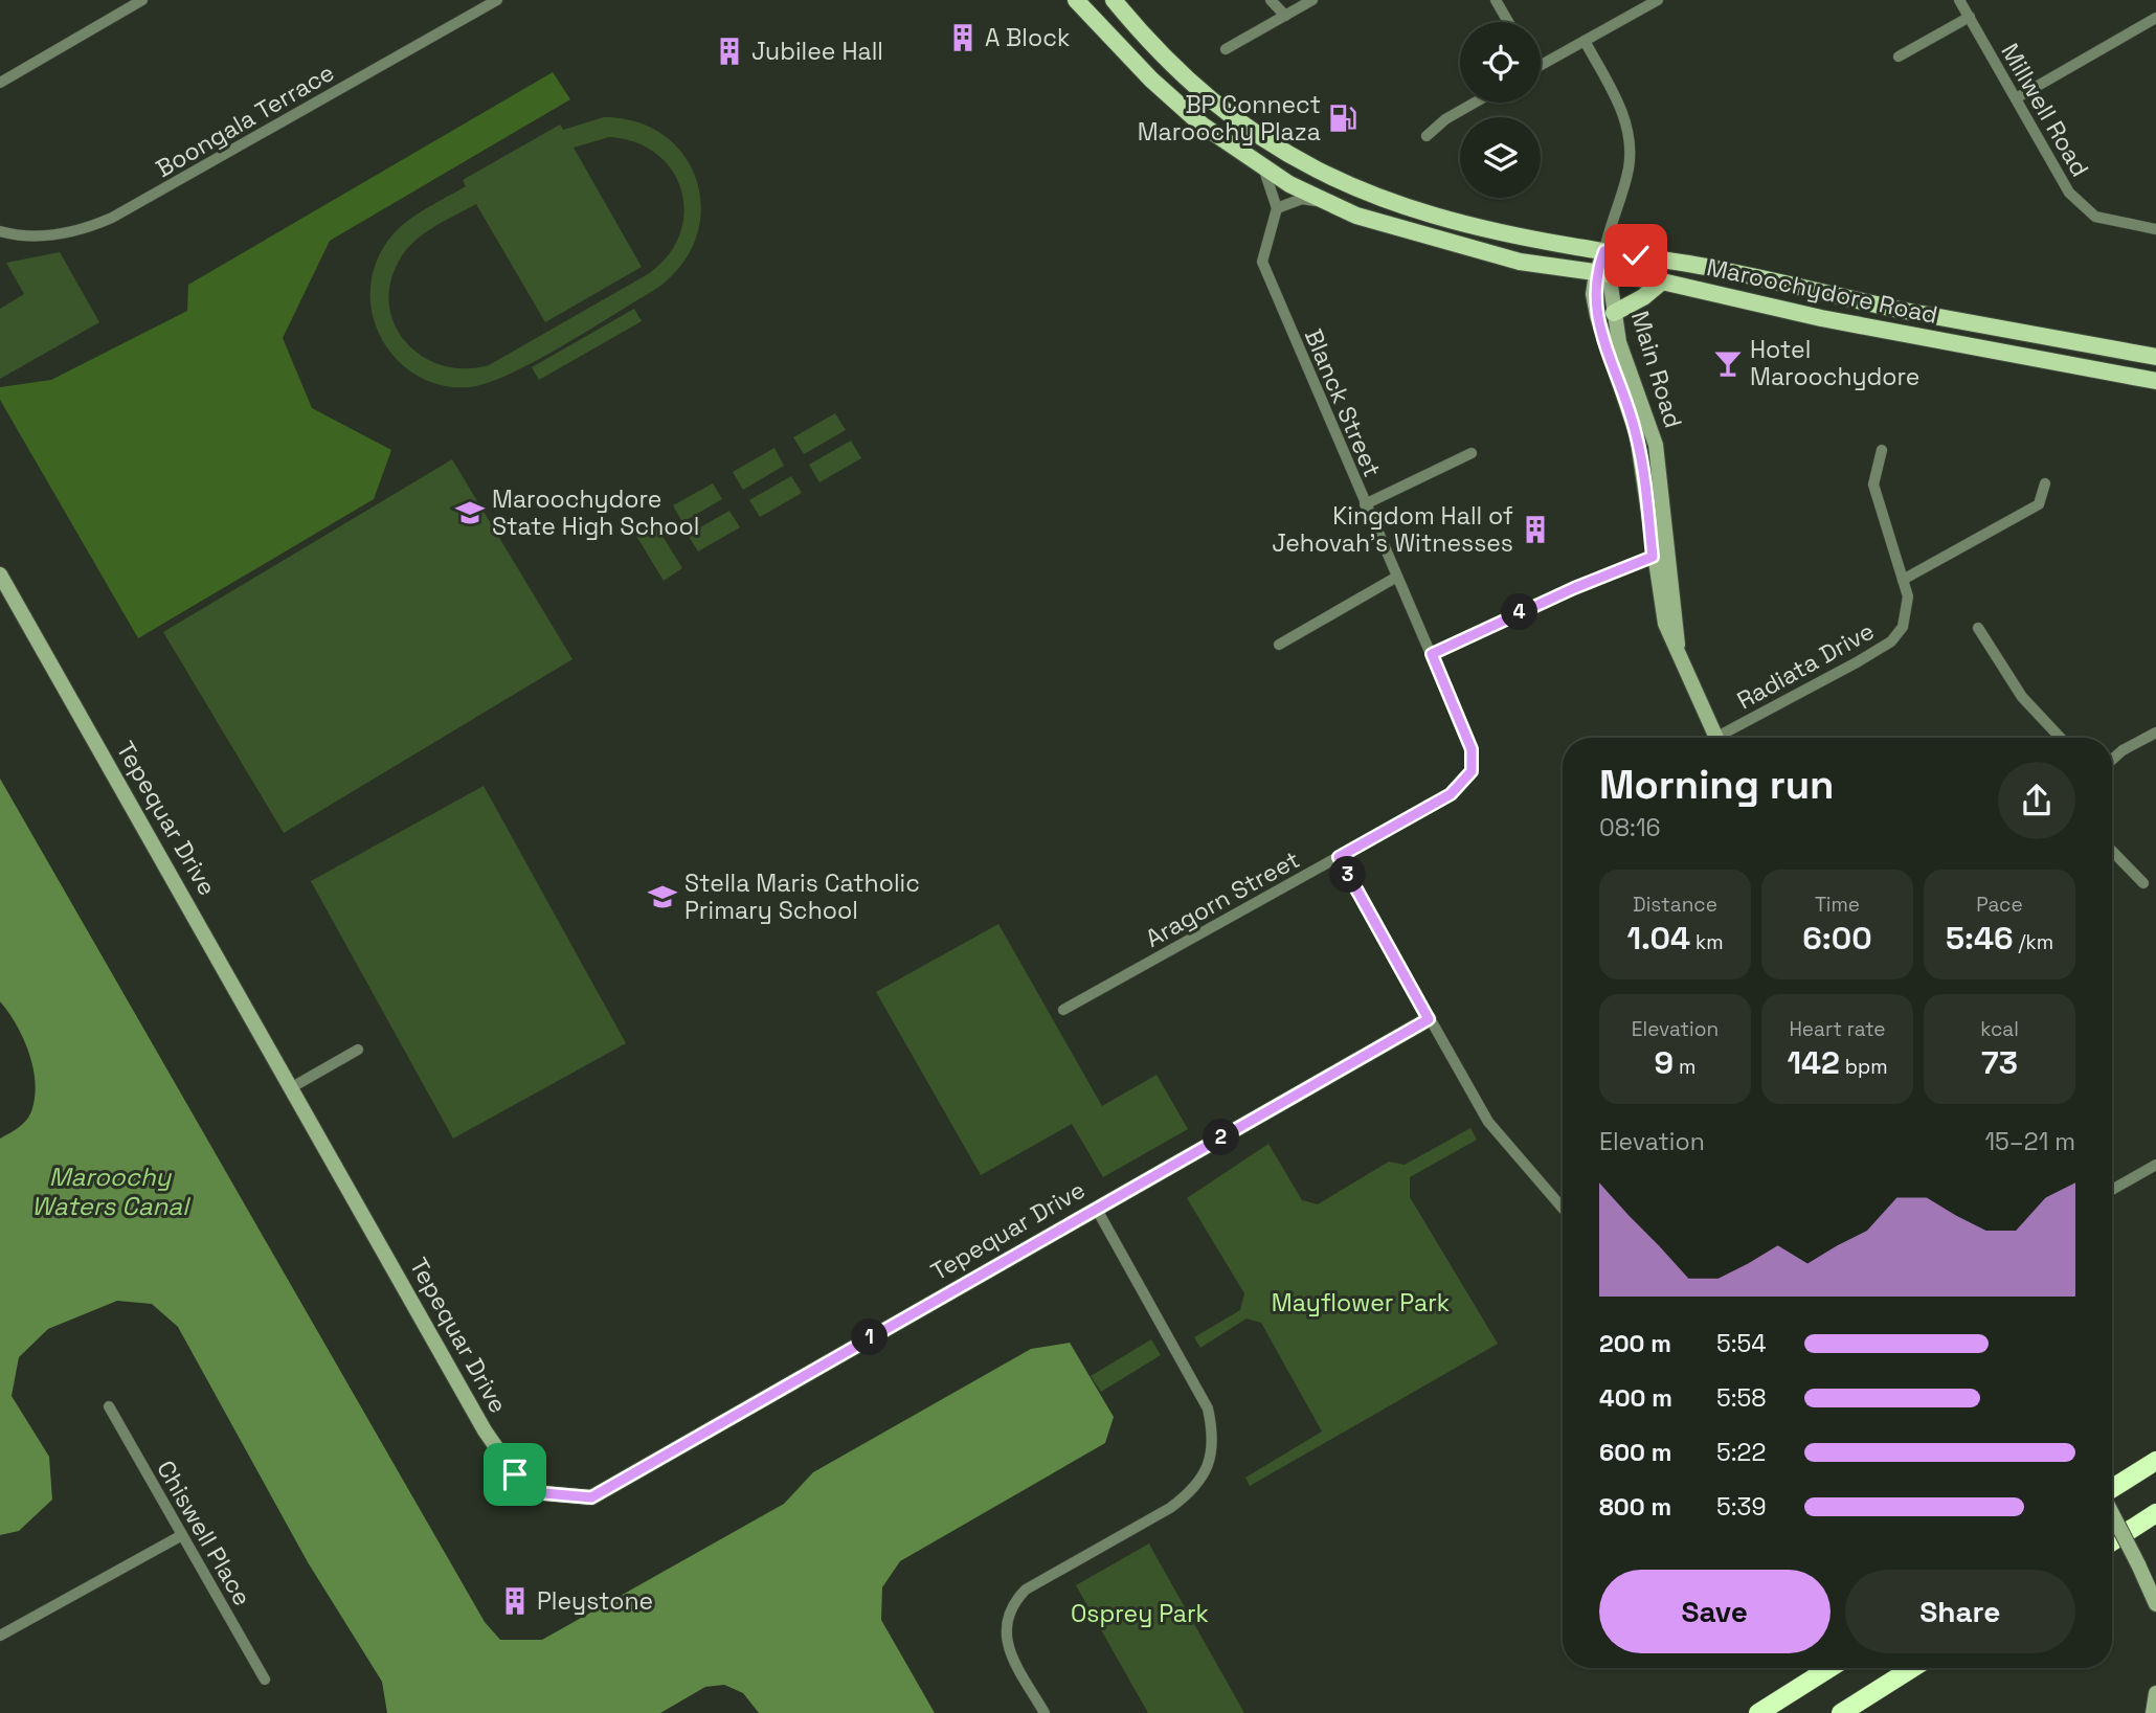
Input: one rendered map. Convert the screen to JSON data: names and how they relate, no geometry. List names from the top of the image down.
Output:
{
  "streets": {
    "main road": ["Maroochydore Road"],
    "street": [
      "Millwell Road",
      "Boongala Terrace",
      "Main Road",
      "Blanck Street",
      "Radiata Drive",
      "Tepequar Drive",
      "Aragorn Street",
      "Chiswell Place"
    ]
  },
  "crossings": [
    ["Maroochydore Road", "Main Road"],
    ["Blanck Street", "Aragorn Street"]
  ],
  "water": ["Maroochy Waters Canal"],
  "parks": ["Mayflower Park", "Osprey Park"],
  "places": {
    "building": [
      "A Block",
      "Jubilee Hall",
      "Kingdom Hall of Jehovah's Witnesses",
      "Pleystone"
    ],
    "fuel station": ["BP Connect Maroochy Plaza"],
    "bar": ["Hotel Maroochydore"],
    "school or university": ["Maroochydore State High School", "Stella Maris Catholic Primary School"]
  },
  "page": {
    "pins": [
      "4",
      "3",
      "2",
      "1"
    ],
    "heading": ["Morning run", "08:16"],
    "stats": [
      ["Distance", "1.04 km"],
      ["Time", "6:00"],
      ["Pace", "5:46 /km"],
      ["Elevation", "9 m"],
      ["Heart rate", "142 bpm"],
      ["kcal", "73"]
    ],
    "chart": ["Elevation", "15–21 m"],
    "list": [
      {
        "name": "200 m",
        "note": "5:54"
      },
      {
        "name": "400 m",
        "note": "5:58"
      },
      {
        "name": "600 m",
        "note": "5:22"
      },
      {
        "name": "800 m",
        "note": "5:39"
      }
    ],
    "buttons": ["Save", "Share"]
  }
}
